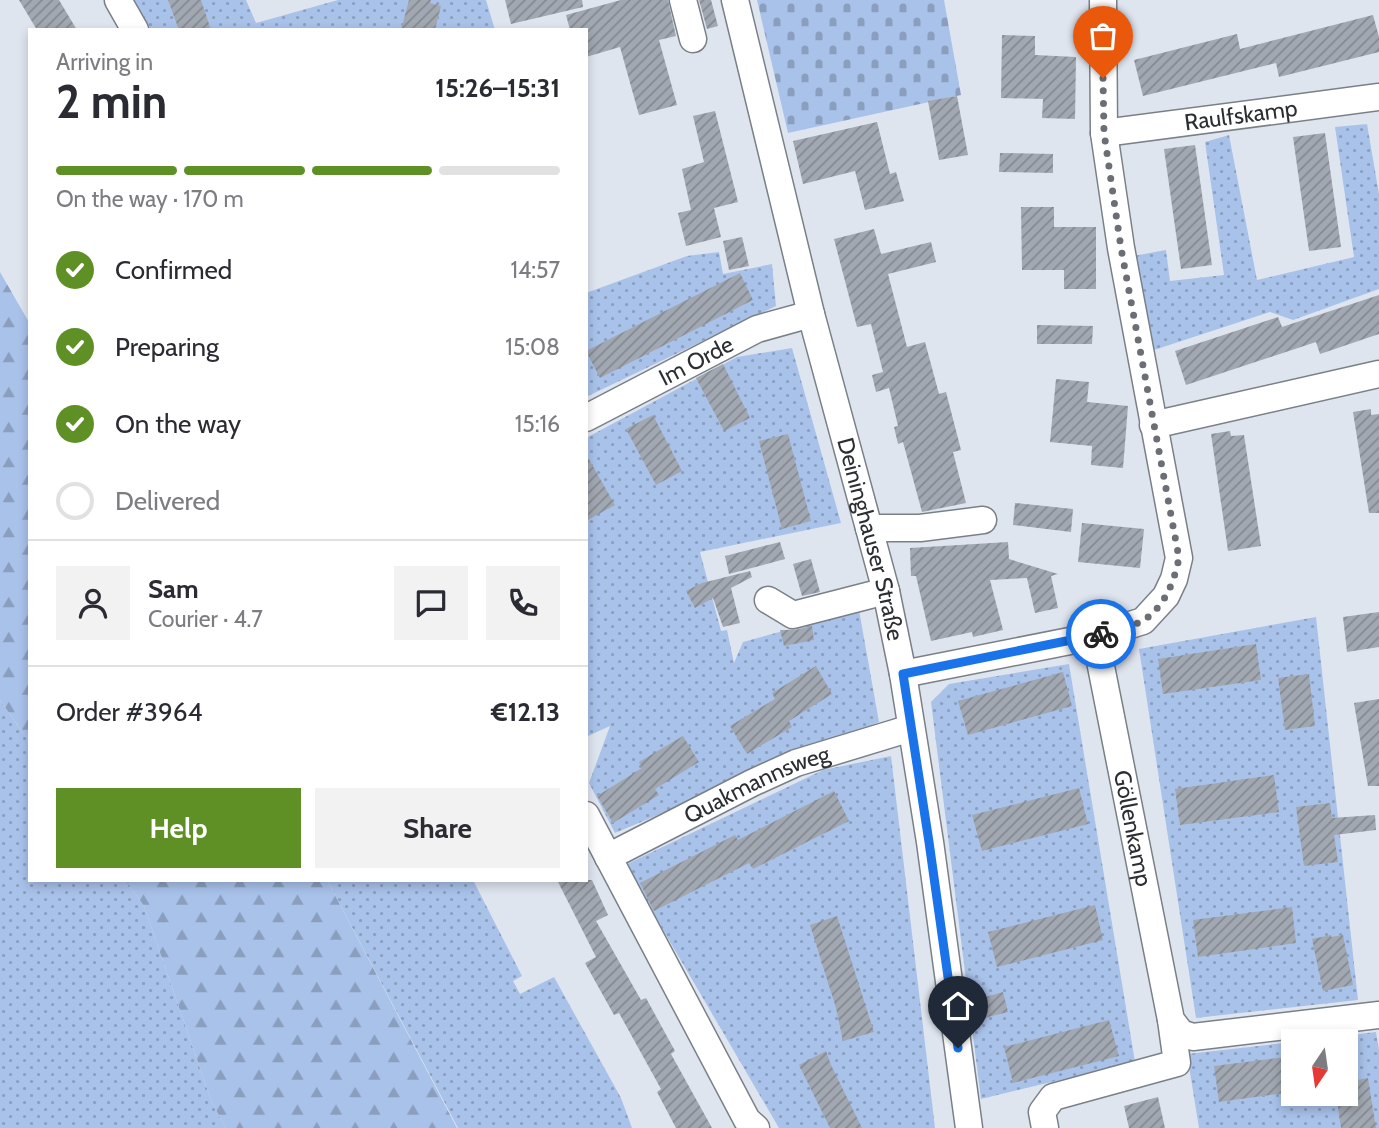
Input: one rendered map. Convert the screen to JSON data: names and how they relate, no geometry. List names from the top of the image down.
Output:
{
  "streets": {
    "street": [
      "Raulfskamp",
      "Im Orde",
      "Deininghauser Straße",
      "Quakmannsweg",
      "Göllenkamp"
    ]
  },
  "crossings": [
    ["Im Orde", "Deininghauser Straße"],
    ["Deininghauser Straße", "Quakmannsweg"]
  ],
  "north": "bottom",
  "page": {
    "heading": ["2 min", "Arriving in", "15:26–15:31"],
    "panel": [
      "Sam",
      "Courier · 4.7",
      "Order #3964",
      "€12.13"
    ],
    "bar": "On the way · 170 m",
    "list": [
      ["Confirmed", "14:57"],
      ["Preparing", "15:08"],
      ["On the way", "15:16"],
      "Delivered"
    ],
    "buttons": ["Help", "Share"]
  }
}
